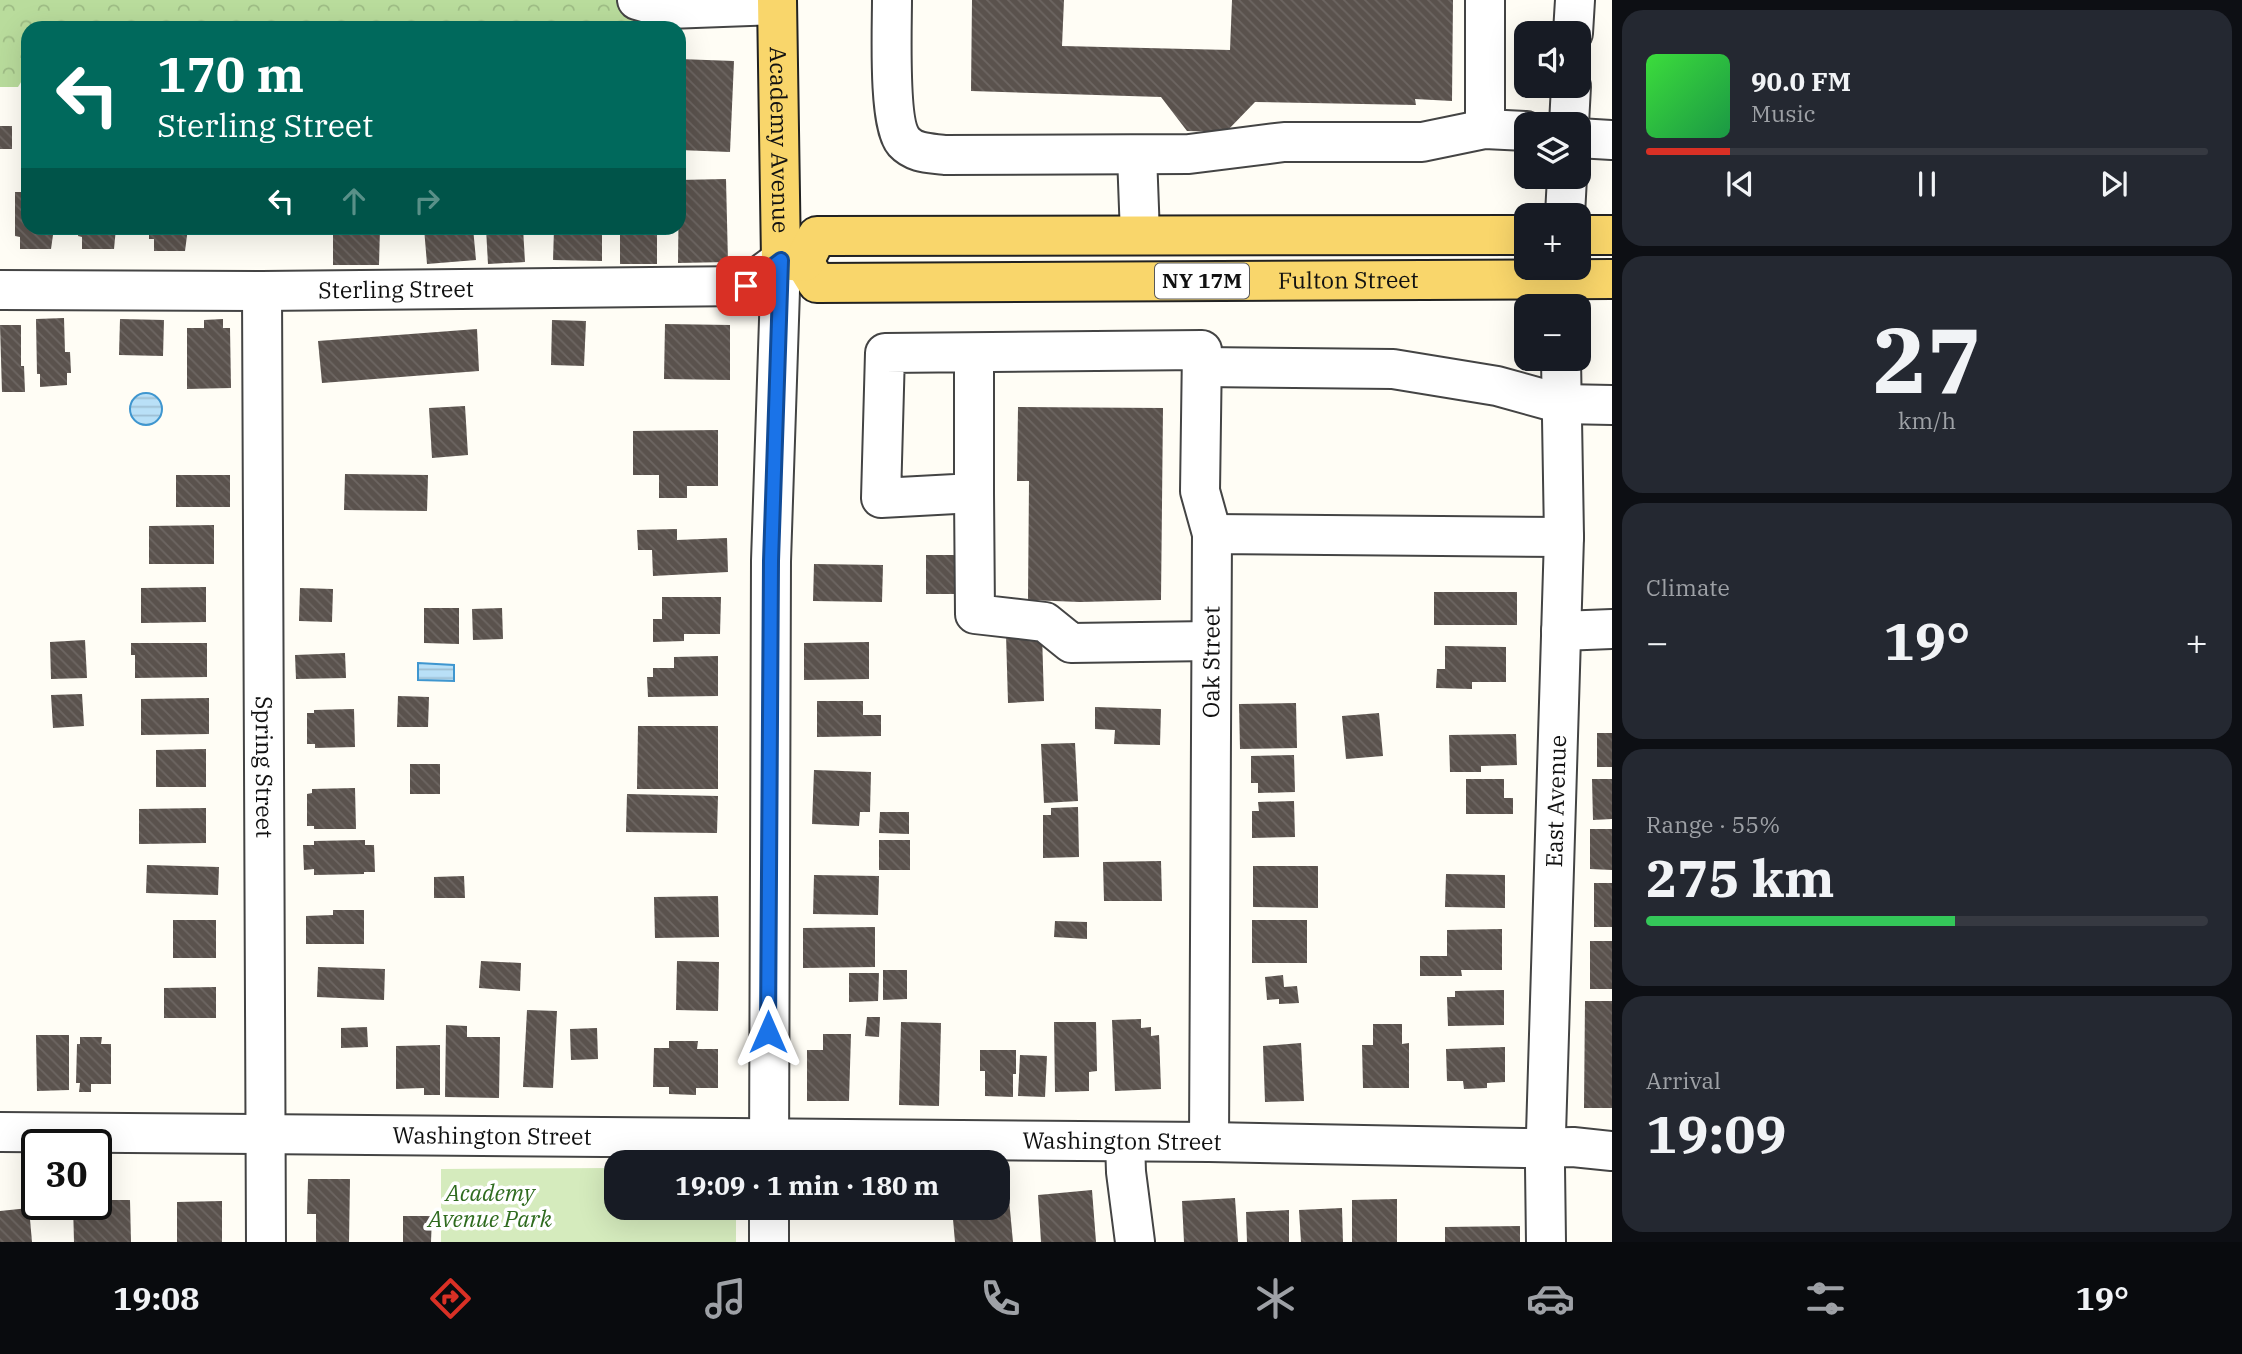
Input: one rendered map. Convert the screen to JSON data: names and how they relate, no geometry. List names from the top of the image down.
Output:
{
  "streets": {
    "main road": ["Academy Avenue", "NY 17M", "Fulton Street"],
    "street": [
      "Sterling Street",
      "Oak Street",
      "Spring Street",
      "East Avenue",
      "Washington Street"
    ]
  },
  "crossings": [
    ["Academy Avenue", "Fulton Street"],
    ["Academy Avenue", "Sterling Street"],
    ["Fulton Street", "Sterling Street"],
    ["Sterling Street", "Spring Street"],
    ["Oak Street", "Washington Street"],
    ["Spring Street", "Washington Street"],
    ["East Avenue", "Washington Street"]
  ],
  "parks": ["Academy Avenue Park"],
  "page": {
    "map_buttons": ["+", "−"],
    "turn": ["170 m", "Sterling Street"],
    "song": ["90.0 FM", "Music"],
    "tile": [
      ["27", "km/h"],
      "Climate",
      ["Range · 55%", "275 km"],
      ["Arrival", "19:09"]
    ],
    "heat": ["−", "19°", "+"],
    "limit": "30",
    "trip": "19:09 · 1 min · 180 m",
    "tabs": ["19:08", "19°"]
  }
}
